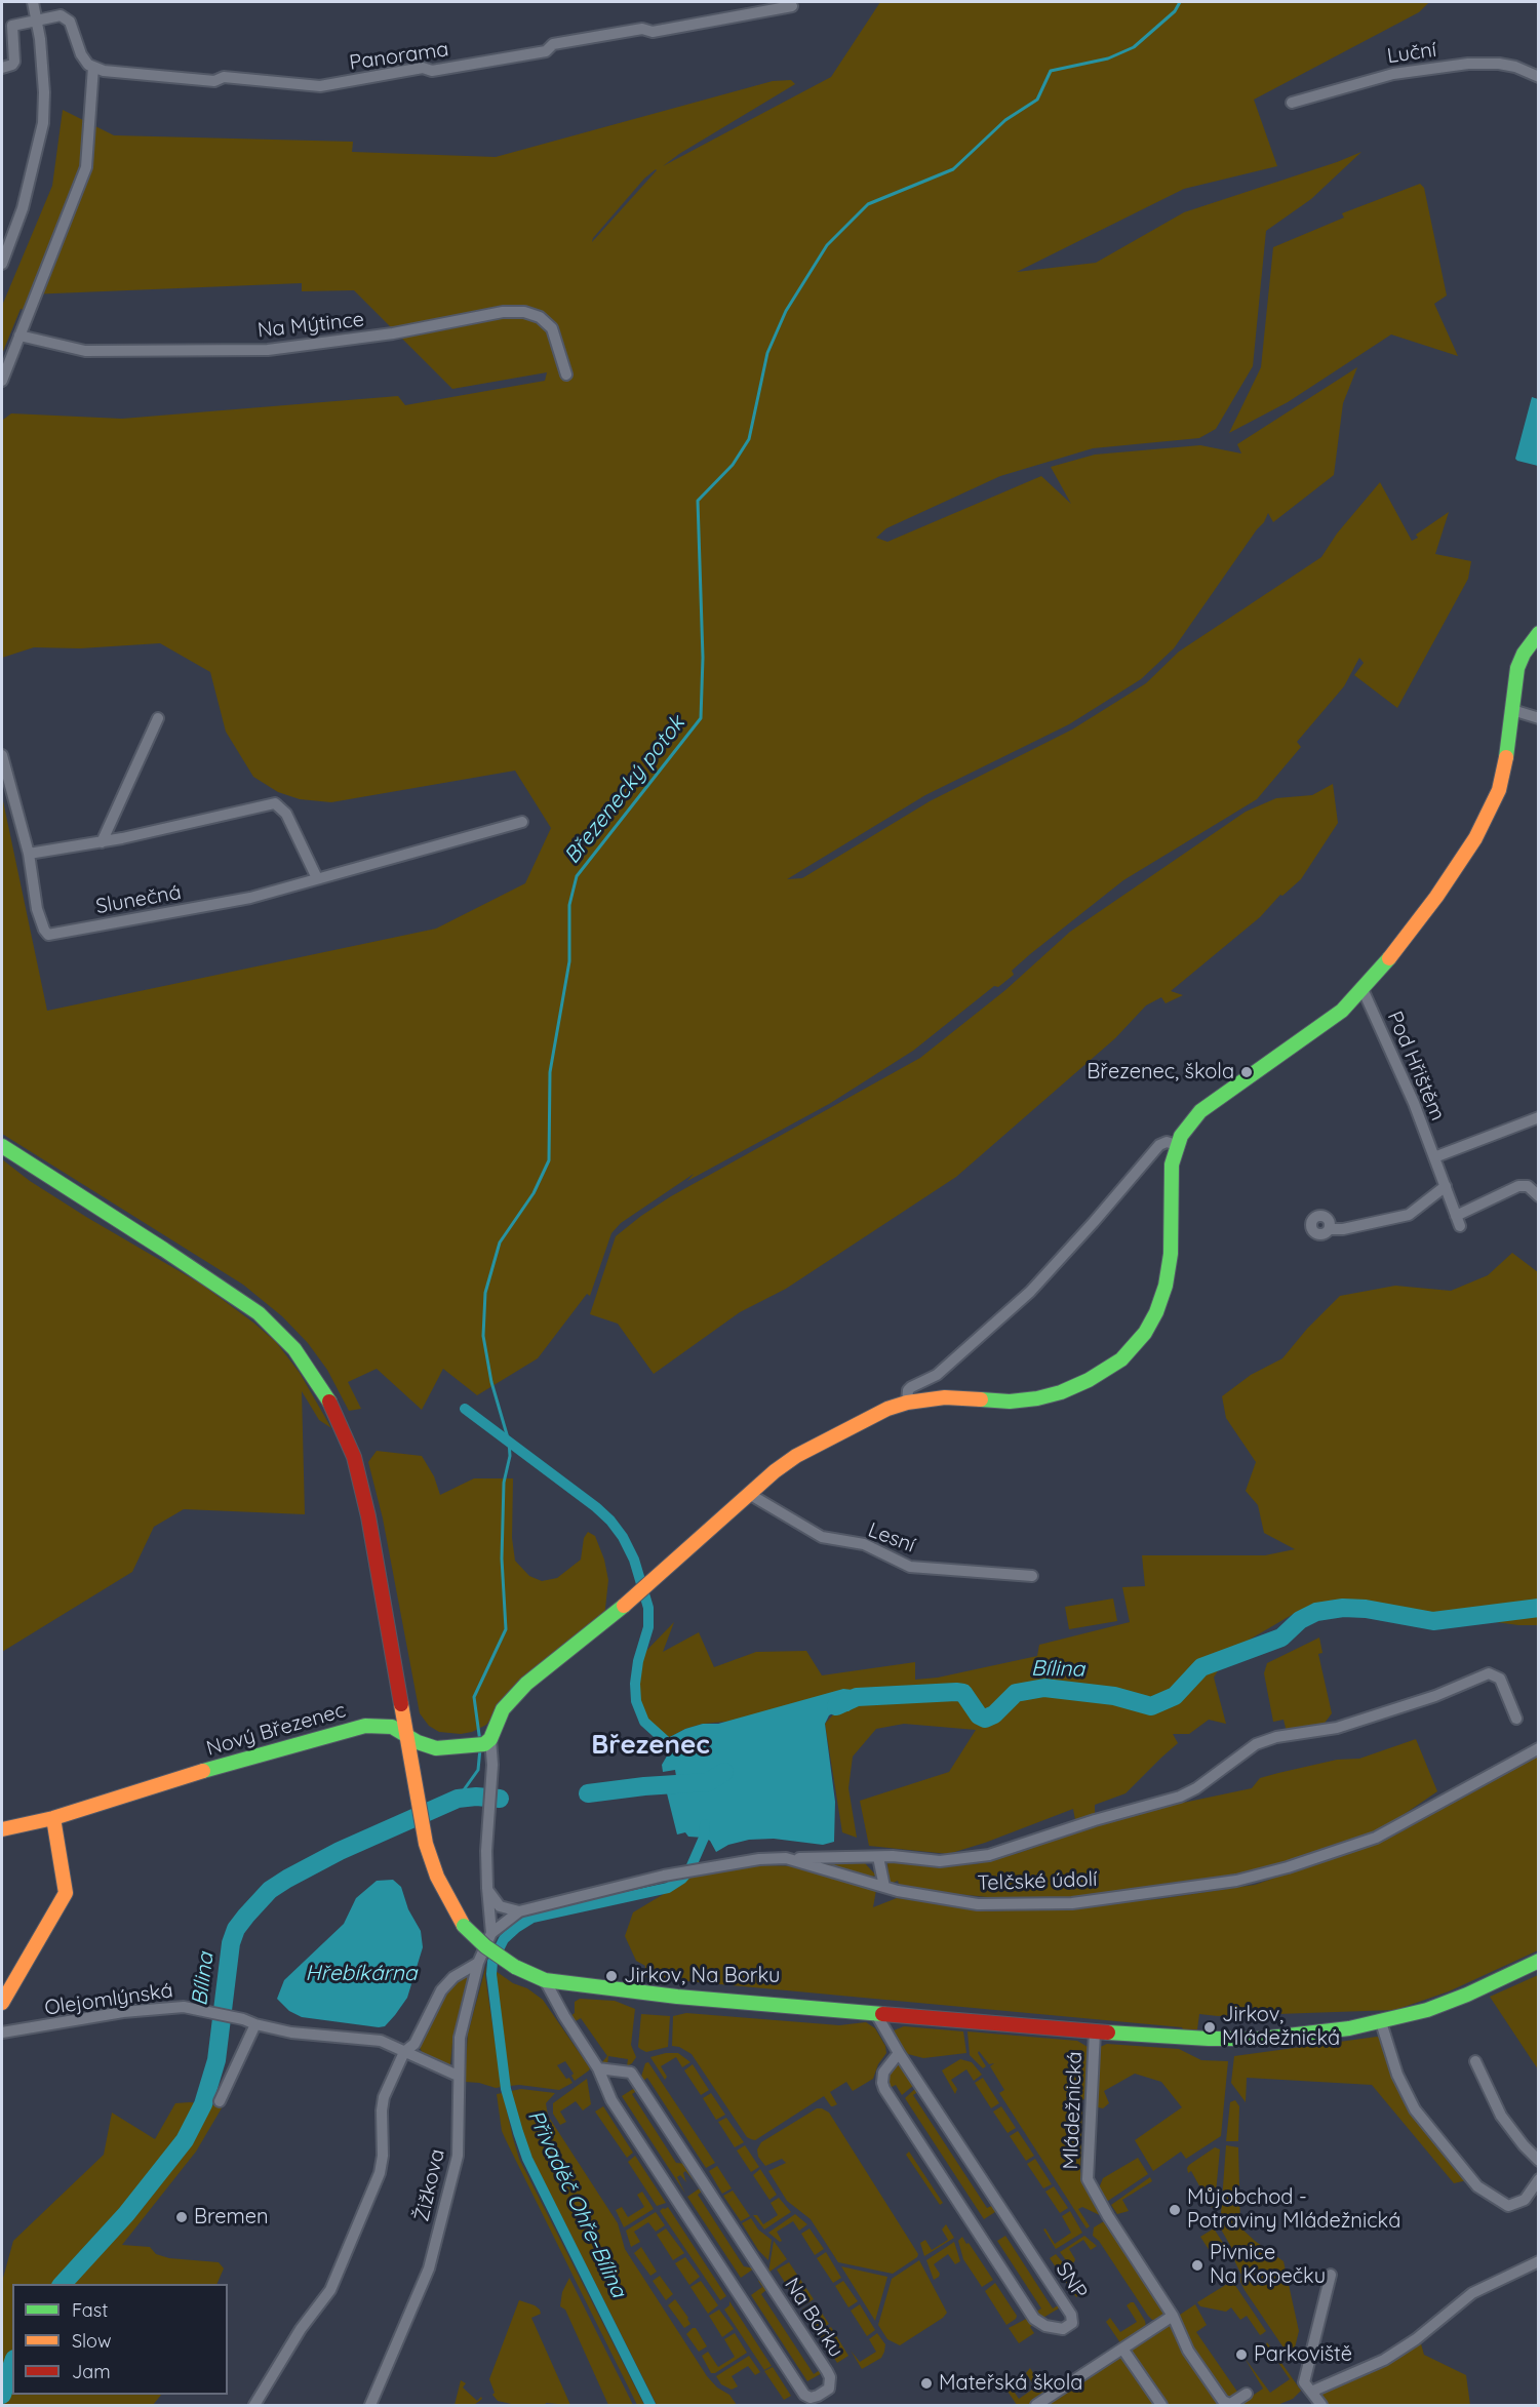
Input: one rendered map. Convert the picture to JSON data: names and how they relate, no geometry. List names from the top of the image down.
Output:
{
  "streets": {
    "street": [
      "Luční",
      "Panorama",
      "Na Mýtince",
      "Slunečná",
      "Pod Hřištěm",
      "Lesní",
      "Nový Březenec",
      "Telčské údolí",
      "Olejomlýnská",
      "Mládežnická",
      "Žižkova",
      "SNP",
      "Na Borku"
    ]
  },
  "crossings": [
    ["Olejomlýnská", "Žižkova"]
  ],
  "districts": ["Březenec"],
  "water": [
    "Březenecký potok",
    "Bílina",
    "Hřebíkárna",
    "Přivaděč Ohře-Bílina"
  ],
  "places": [
    "Březenec, škola",
    "Jirkov, Na Borku",
    "Jirkov, Mládežnická",
    "Můjobchod - Potraviny Mládežnická",
    "Bremen",
    "Pivnice Na Kopečku",
    "Parkoviště",
    "Mateřská škola"
  ],
  "legend": ["Fast", "Slow", "Jam"]
}
